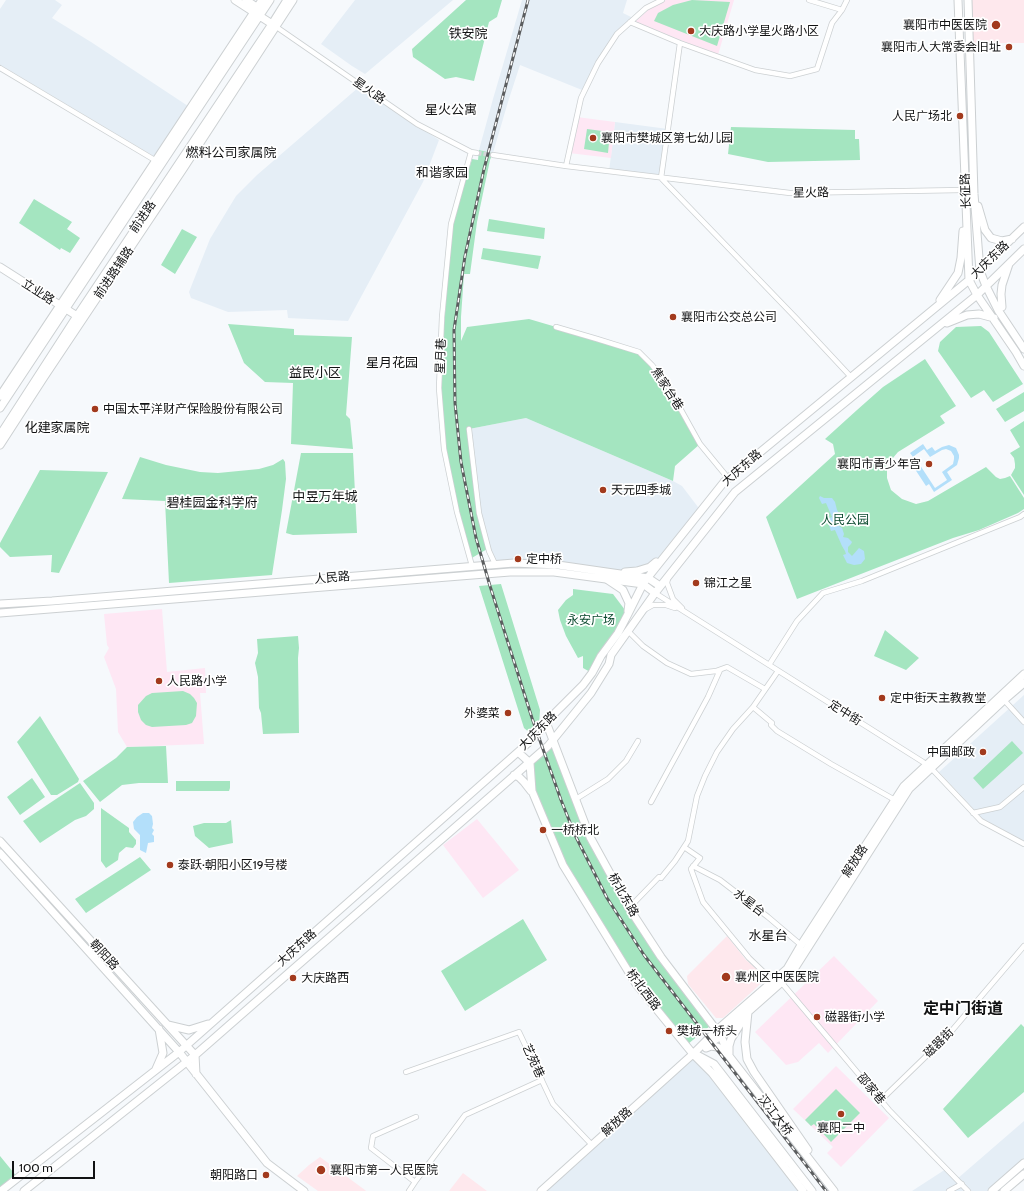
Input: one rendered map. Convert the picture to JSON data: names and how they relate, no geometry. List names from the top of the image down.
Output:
{
  "streets": {
    "main road": [
      "长征路",
      "前进路",
      "大庆东路",
      "前进路辅路",
      "立业路",
      "人民路",
      "解放路",
      "桥北东路",
      "朝阳路",
      "桥北西路",
      "汉江大桥"
    ],
    "street": [
      "星火路",
      "星月巷",
      "焦家台巷",
      "定中街",
      "水星台",
      "磁器街",
      "艺苑巷",
      "邵家巷"
    ]
  },
  "crossings": [
    ["星火路", "前进路"],
    ["星火路", "前进路辅路"],
    ["星火路", "星月巷"],
    ["长征路", "大庆东路"],
    ["前进路", "前进路辅路"],
    ["前进路", "立业路"],
    ["大庆东路", "焦家台巷"],
    ["大庆东路", "人民路"],
    ["大庆东路", "定中街"],
    ["大庆东路", "桥北东路"],
    ["大庆东路", "朝阳路"],
    ["大庆东路", "桥北西路"],
    ["星月巷", "人民路"],
    ["定中街", "解放路"],
    ["解放路", "桥北东路"],
    ["解放路", "水星台"],
    ["解放路", "桥北西路"],
    ["解放路", "艺苑巷"],
    ["解放路", "邵家巷"],
    ["解放路", "汉江大桥"],
    ["桥北东路", "汉江大桥"],
    ["桥北西路", "汉江大桥"],
    ["磁器街", "邵家巷"]
  ],
  "districts": [
    "铁安院",
    "星火公寓",
    "燃料公司家属院",
    "和谐家园",
    "星月花园",
    "益民小区",
    "化建家属院",
    "中昱万年城",
    "碧桂园金科学府",
    "水星台",
    "定中门街道"
  ],
  "parks": ["人民公园", "永安广场"],
  "places": [
    "襄阳市中医医院",
    "大庆路小学星火路小区",
    "襄阳市人大常委会旧址",
    "人民广场北",
    "襄阳市樊城区第七幼儿园",
    "襄阳市公交总公司",
    "中国太平洋财产保险股份有限公司",
    "襄阳市青少年宫",
    "天元四季城",
    "定中桥",
    "锦江之星",
    "人民路小学",
    "定中街天主教教堂",
    "外婆菜",
    "中国邮政",
    "一桥桥北",
    "泰跃·朝阳小区19号楼",
    "襄州区中医医院",
    "大庆路西",
    "磁器街小学",
    "樊城一桥头",
    "襄阳二中",
    "襄阳市第一人民医院",
    "朝阳路口"
  ],
  "scale_bar": "100 m"
}
